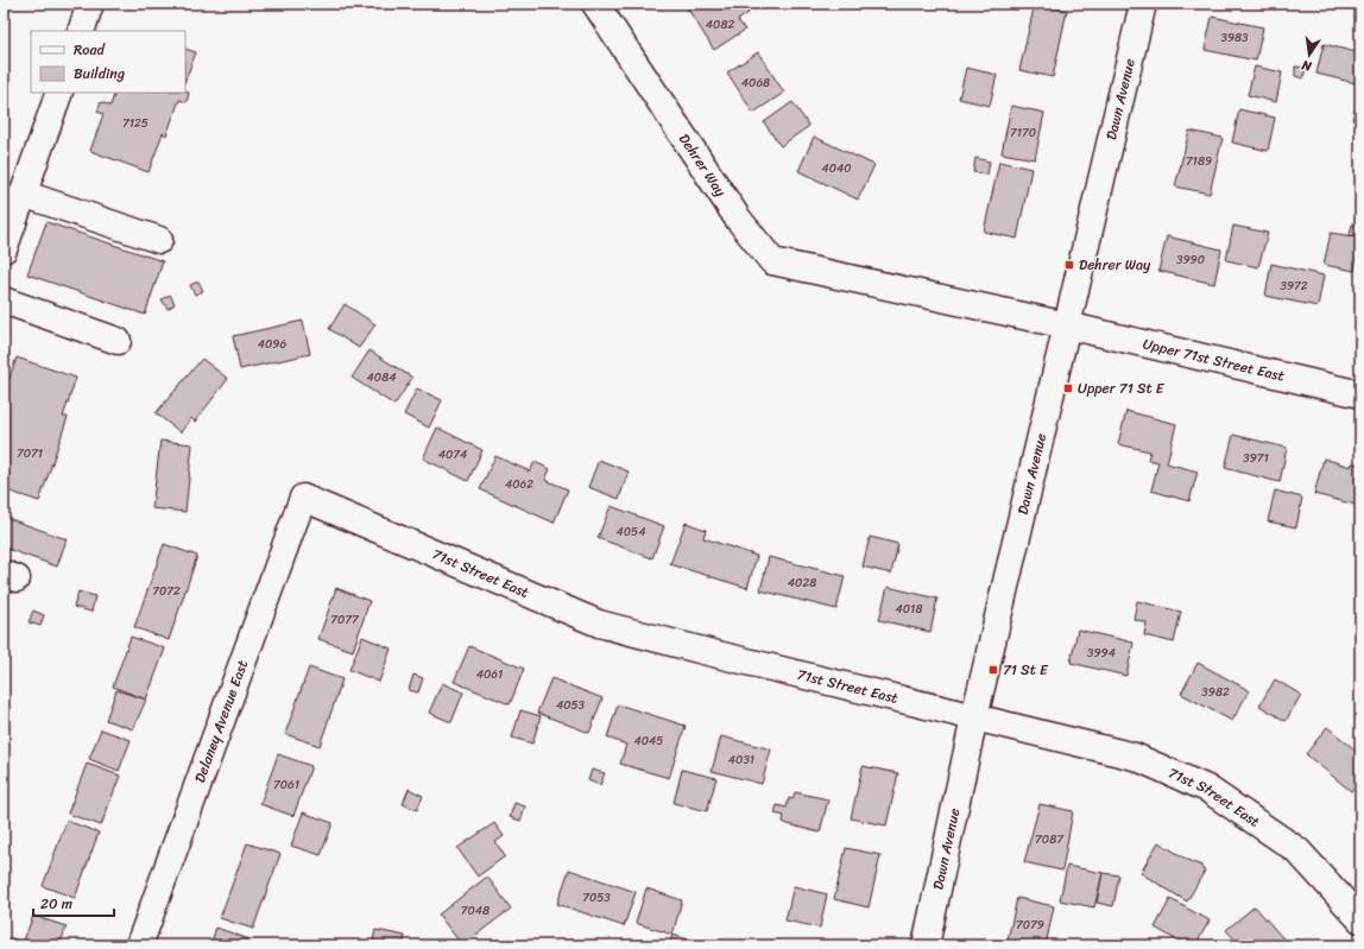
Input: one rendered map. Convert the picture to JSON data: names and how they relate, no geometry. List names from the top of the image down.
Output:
{
  "streets": {
    "street": [
      "Dawn Avenue",
      "Dehrer Way",
      "Upper 71st Street East",
      "71st Street East",
      "Delaney Avenue East"
    ]
  },
  "crossings": [
    ["Dawn Avenue", "Dehrer Way"],
    ["Dawn Avenue", "Upper 71st Street East"],
    ["Dawn Avenue", "71st Street East"],
    ["Dehrer Way", "Upper 71st Street East"],
    ["71st Street East", "Delaney Avenue East"]
  ],
  "places": {
    "transit": ["Dehrer Way", "Upper 71 St E", "71 St E"]
  },
  "house_numbers": [
    "4082",
    "3983",
    "4068",
    "7125",
    "7170",
    "7189",
    "4040",
    "3990",
    "3972",
    "4096",
    "4084",
    "7071",
    "4074",
    "3971",
    "4062",
    "4054",
    "4028",
    "7072",
    "4018",
    "7077",
    "3994",
    "4061",
    "3982",
    "4053",
    "4045",
    "4031",
    "7061",
    "7087",
    "7053",
    "7048",
    "7079"
  ],
  "legend": ["Road", "Building"],
  "scale_bar": "20 m",
  "north": "bottom"
}
